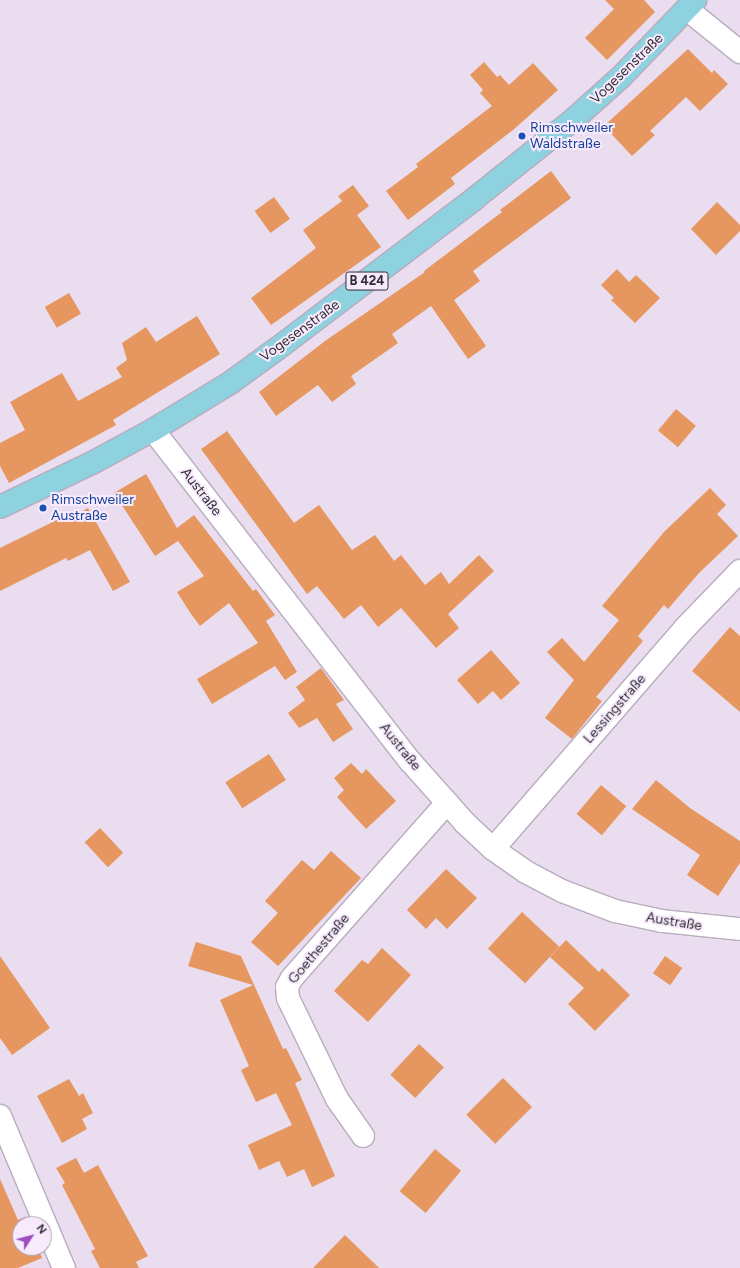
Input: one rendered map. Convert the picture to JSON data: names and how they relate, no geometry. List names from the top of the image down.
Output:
{
  "streets": {
    "main road": ["Vogesenstraße", "B 424"],
    "street": ["Austraße", "Lessingstraße", "Goethestraße"]
  },
  "crossings": [
    ["Vogesenstraße", "Austraße"],
    ["Austraße", "Lessingstraße"],
    ["Austraße", "Goethestraße"]
  ],
  "places": ["Rimschweiler Waldstraße", "Rimschweiler Austraße"],
  "north": "top right"
}
